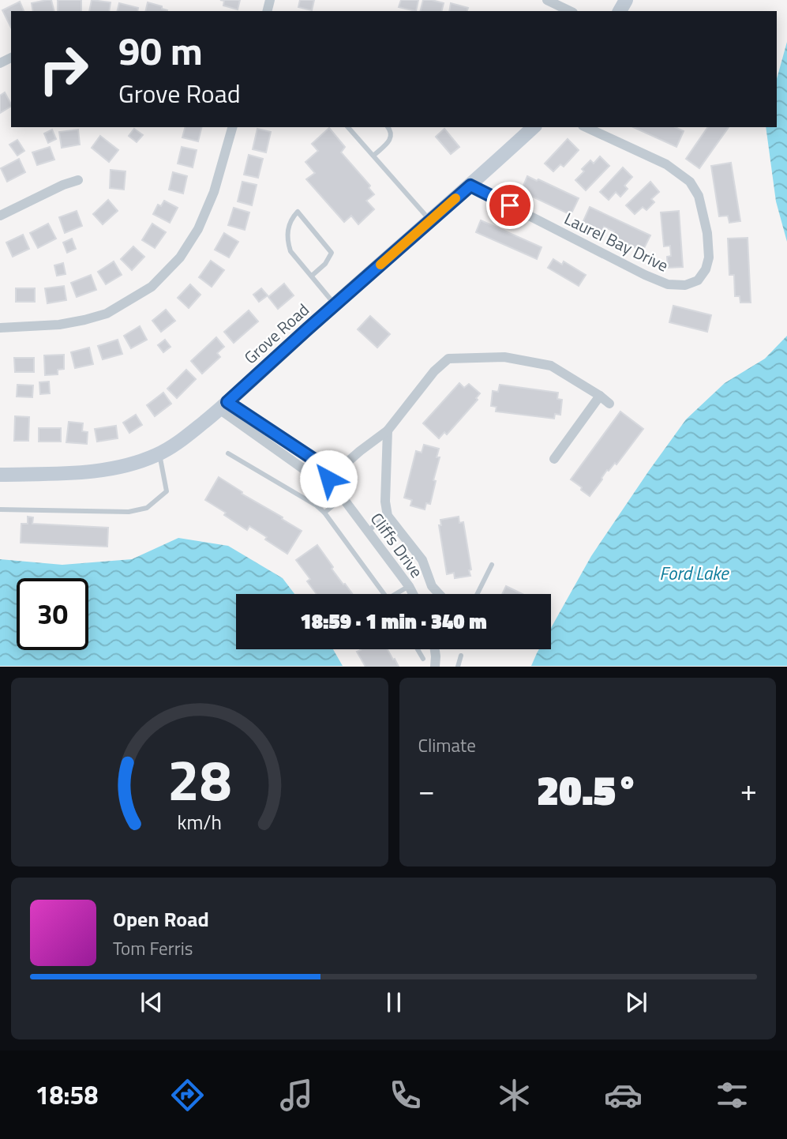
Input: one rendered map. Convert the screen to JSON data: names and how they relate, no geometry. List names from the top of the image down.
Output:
{
  "streets": {
    "main road": ["Grove Road"],
    "street": ["Laurel Bay Drive", "Cliffs Drive"]
  },
  "crossings": [
    ["Laurel Bay Drive", "Grove Road"]
  ],
  "water": ["Ford Lake"],
  "page": {
    "turn": ["90 m", "Grove Road"],
    "limit": "30",
    "trip": "18:59 · 1 min · 340 m",
    "tile": "Climate",
    "heat": ["−", "20.5°", "+"],
    "song": ["Open Road", "Tom Ferris"],
    "tabs": "18:58",
    "gauge": ["28", "km/h"]
  }
}
